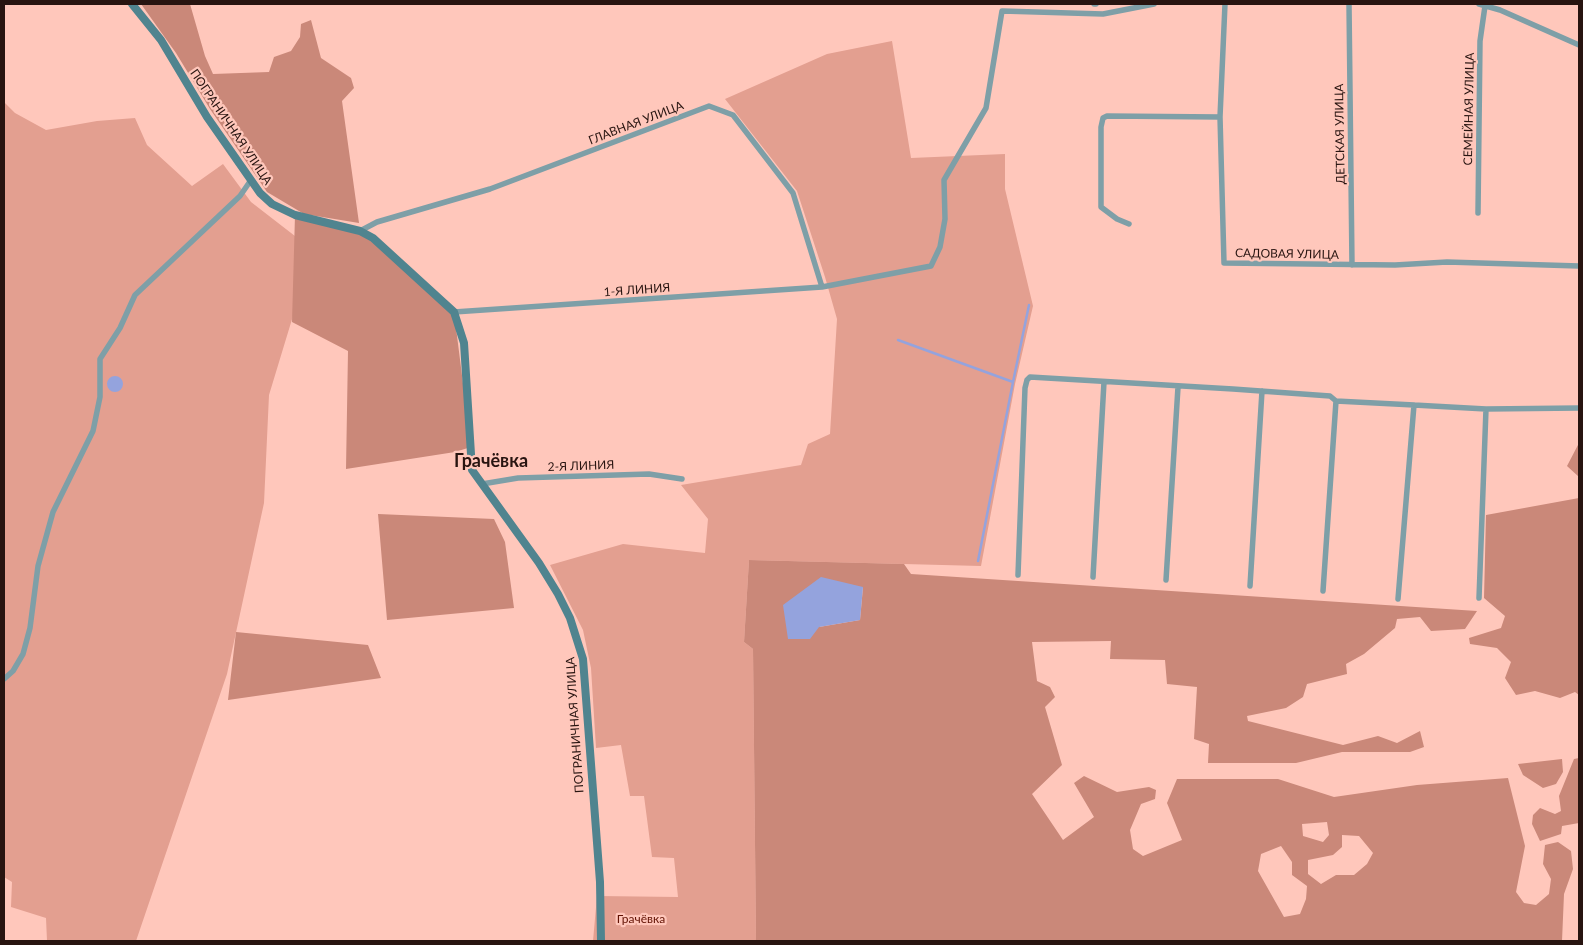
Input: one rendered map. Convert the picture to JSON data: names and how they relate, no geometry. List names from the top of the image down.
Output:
{
  "streets": {
    "street": [
      "СЕМЕЙНАЯ УЛИЦА",
      "ГЛАВНАЯ УЛИЦА",
      "ПОГРАНИЧНАЯ УЛИЦА",
      "ДЕТСКАЯ УЛИЦА",
      "САДОВАЯ УЛИЦА",
      "1-Я ЛИНИЯ",
      "2-Я ЛИНИЯ"
    ]
  },
  "crossings": [
    ["ГЛАВНАЯ УЛИЦА", "ПОГРАНИЧНАЯ УЛИЦА"],
    ["ГЛАВНАЯ УЛИЦА", "1-Я ЛИНИЯ"],
    ["ПОГРАНИЧНАЯ УЛИЦА", "1-Я ЛИНИЯ"],
    ["ПОГРАНИЧНАЯ УЛИЦА", "2-Я ЛИНИЯ"],
    ["ДЕТСКАЯ УЛИЦА", "САДОВАЯ УЛИЦА"]
  ],
  "districts": ["Грачёвка"],
  "parks": ["Грачёвка"]
}
